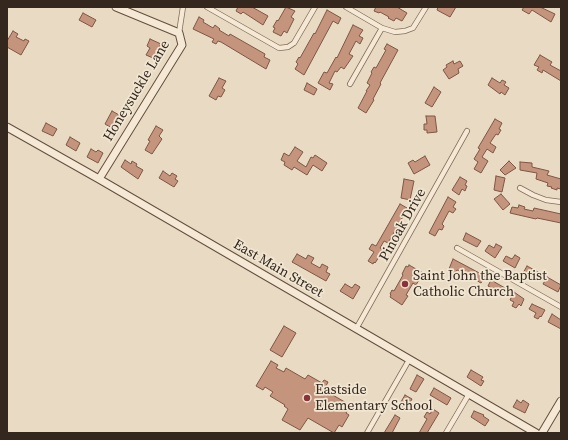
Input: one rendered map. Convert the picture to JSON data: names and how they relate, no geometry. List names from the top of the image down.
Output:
{
  "streets": {
    "street": ["Honeysuckle Lane", "Pinoak Drive", "East Main Street"]
  },
  "crossings": [
    ["Honeysuckle Lane", "East Main Street"],
    ["Pinoak Drive", "East Main Street"]
  ],
  "places": ["Saint John the Baptist Catholic Church", "Eastside Elementary School"]
}
